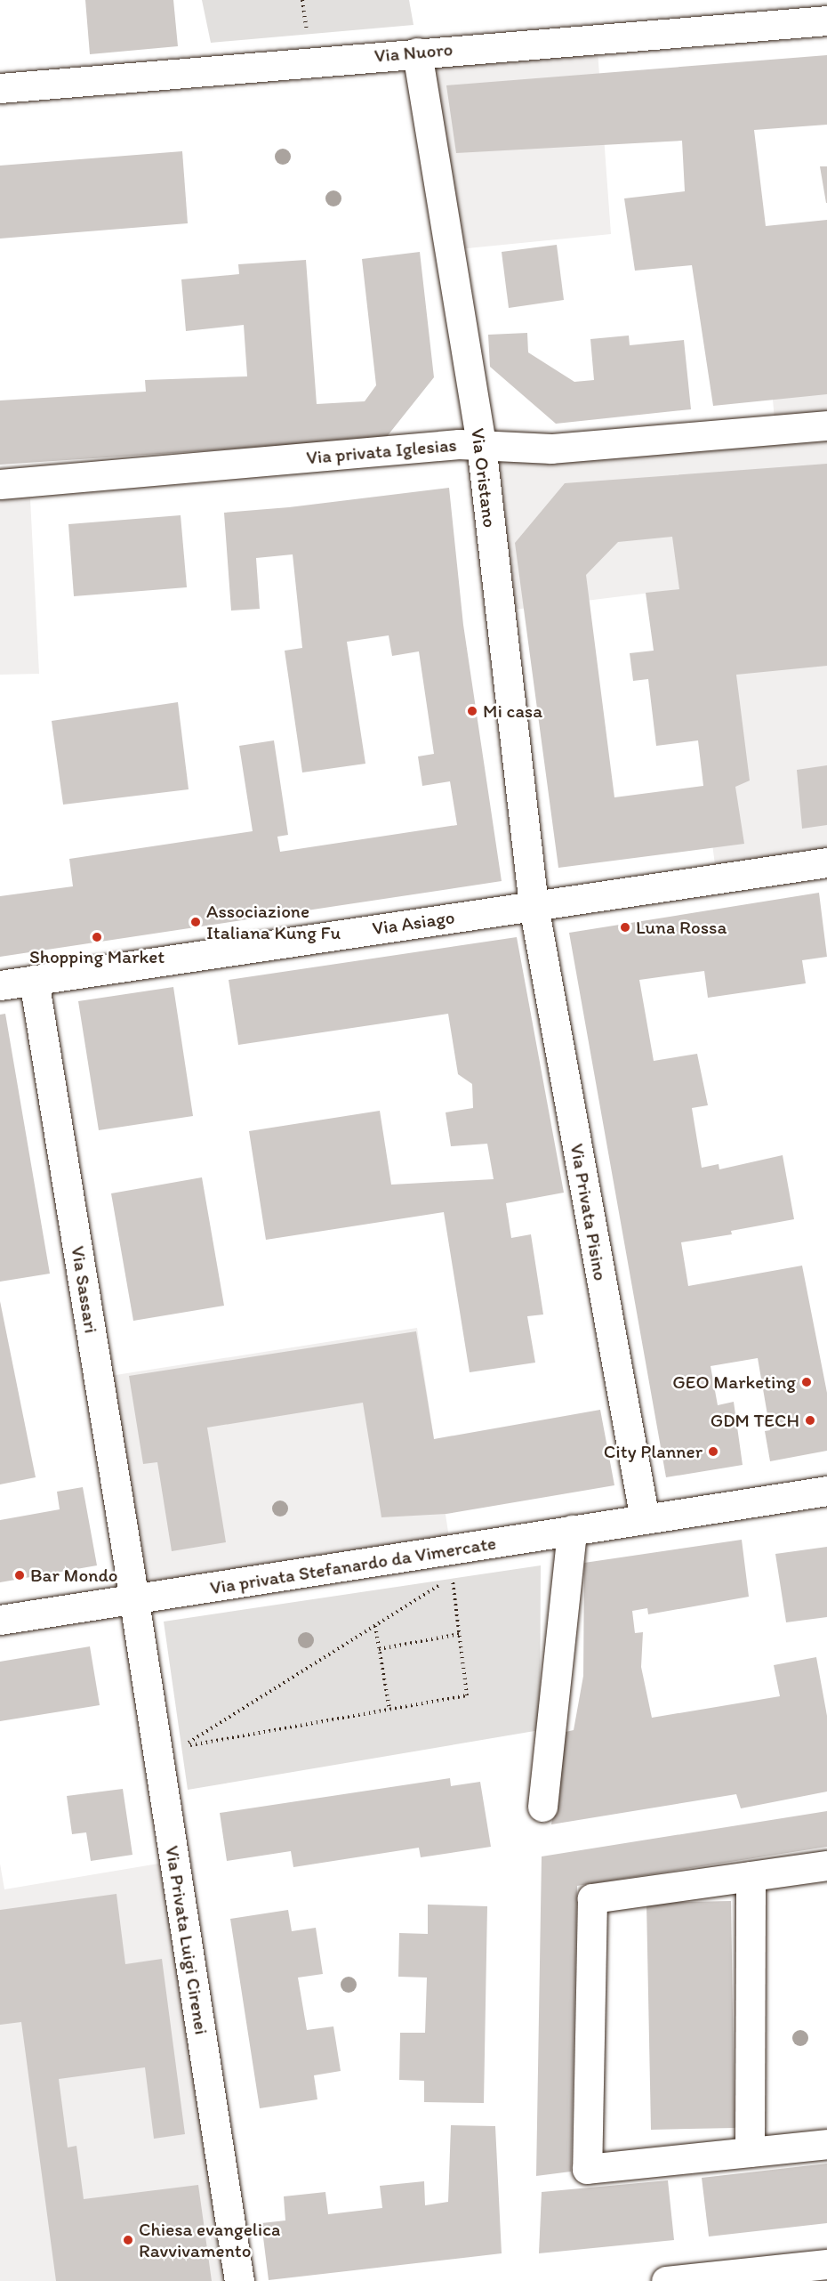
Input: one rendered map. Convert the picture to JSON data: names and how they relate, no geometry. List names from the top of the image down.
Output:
{
  "streets": {
    "street": [
      "Via Nuoro",
      "Via privata Iglesias",
      "Via Oristano",
      "Via Asiago",
      "Via Privata Pisino",
      "Via Sassari",
      "Via privata Stefanardo da Vimercate",
      "Via Privata Luigi Cirenei"
    ]
  },
  "crossings": [
    ["Via Nuoro", "Via Oristano"],
    ["Via privata Iglesias", "Via Oristano"],
    ["Via Oristano", "Via Asiago"],
    ["Via Oristano", "Via Privata Pisino"],
    ["Via Asiago", "Via Privata Pisino"],
    ["Via Asiago", "Via Sassari"],
    ["Via Privata Pisino", "Via privata Stefanardo da Vimercate"],
    ["Via Sassari", "Via privata Stefanardo da Vimercate"],
    ["Via Sassari", "Via Privata Luigi Cirenei"],
    ["Via privata Stefanardo da Vimercate", "Via Privata Luigi Cirenei"]
  ],
  "places": [
    "Mi casa",
    "Associazione Italiana Kung Fu",
    "Luna Rossa",
    "Shopping Market",
    "GEO Marketing",
    "GDM TECH",
    "City Planner",
    "Bar Mondo",
    "Chiesa evangelica Ravvivamento"
  ]
}
